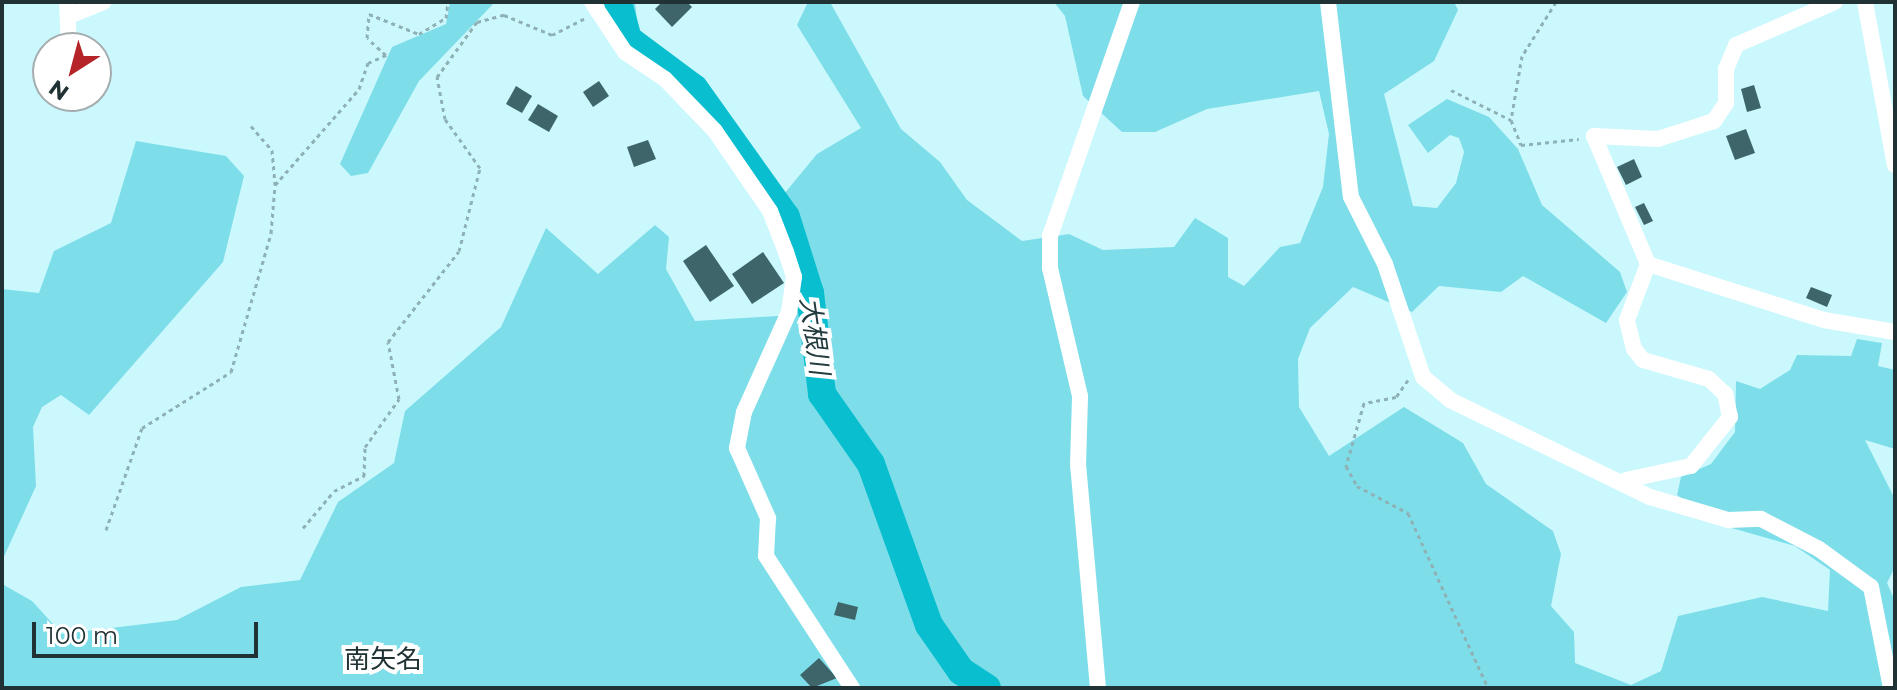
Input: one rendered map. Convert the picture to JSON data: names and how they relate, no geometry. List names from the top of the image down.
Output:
{
  "districts": ["南矢名"],
  "water": ["大根川"],
  "scale_bar": "100 m",
  "north": "bottom left"
}
